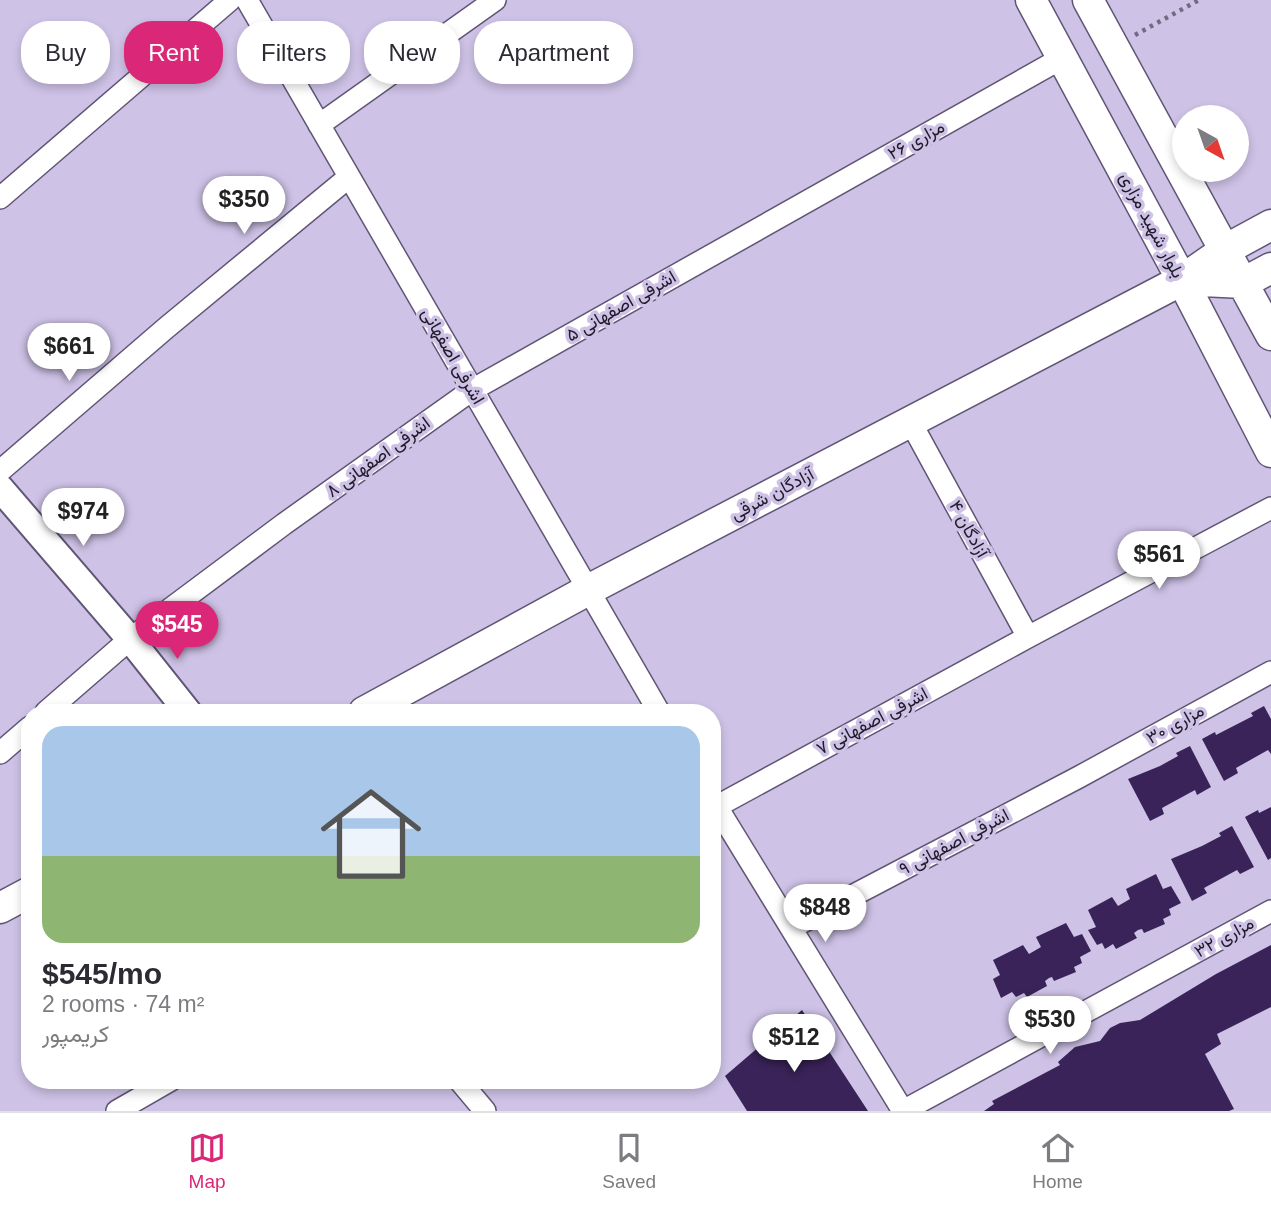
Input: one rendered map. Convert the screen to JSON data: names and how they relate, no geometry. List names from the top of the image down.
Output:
{
  "streets": {
    "main road": ["بلوار شهید مزاری", "آزادگان شرقی"],
    "street": [
      "مزاری ۲۶",
      "اشرفی اصفهانی ۵",
      "اشرفی اصفهانی",
      "اشرفی اصفهانی ۸",
      "آزادگان ۴",
      "اشرفی اصفهانی ۷",
      "مزاری ۳۰",
      "اشرفی اصفهانی ۹",
      "مزاری ۳۲"
    ]
  },
  "crossings": [
    ["مزاری ۲۶", "بلوار شهید مزاری"],
    ["مزاری ۲۶", "اشرفی اصفهانی ۵"],
    ["بلوار شهید مزاری", "آزادگان شرقی"],
    ["اشرفی اصفهانی ۵", "اشرفی اصفهانی"],
    ["اشرفی اصفهانی ۵", "اشرفی اصفهانی ۸"],
    ["اشرفی اصفهانی", "اشرفی اصفهانی ۸"],
    ["اشرفی اصفهانی", "آزادگان شرقی"],
    ["آزادگان شرقی", "آزادگان ۴"],
    ["آزادگان ۴", "اشرفی اصفهانی ۷"],
    ["مزاری ۳۰", "اشرفی اصفهانی ۹"]
  ],
  "north": "bottom right",
  "page": {
    "chip": [
      "Buy",
      "Rent",
      "Filters",
      "New",
      "Apartment"
    ],
    "price": [
      "$350",
      "$661",
      "$974",
      "$561",
      "$545",
      "$848",
      "$530",
      "$512"
    ],
    "list": [
      {
        "name": "$545/mo",
        "note": "2 rooms · 74 m² · کریمپور"
      }
    ],
    "tabs": ["Map", "Saved", "Home"]
  }
}
